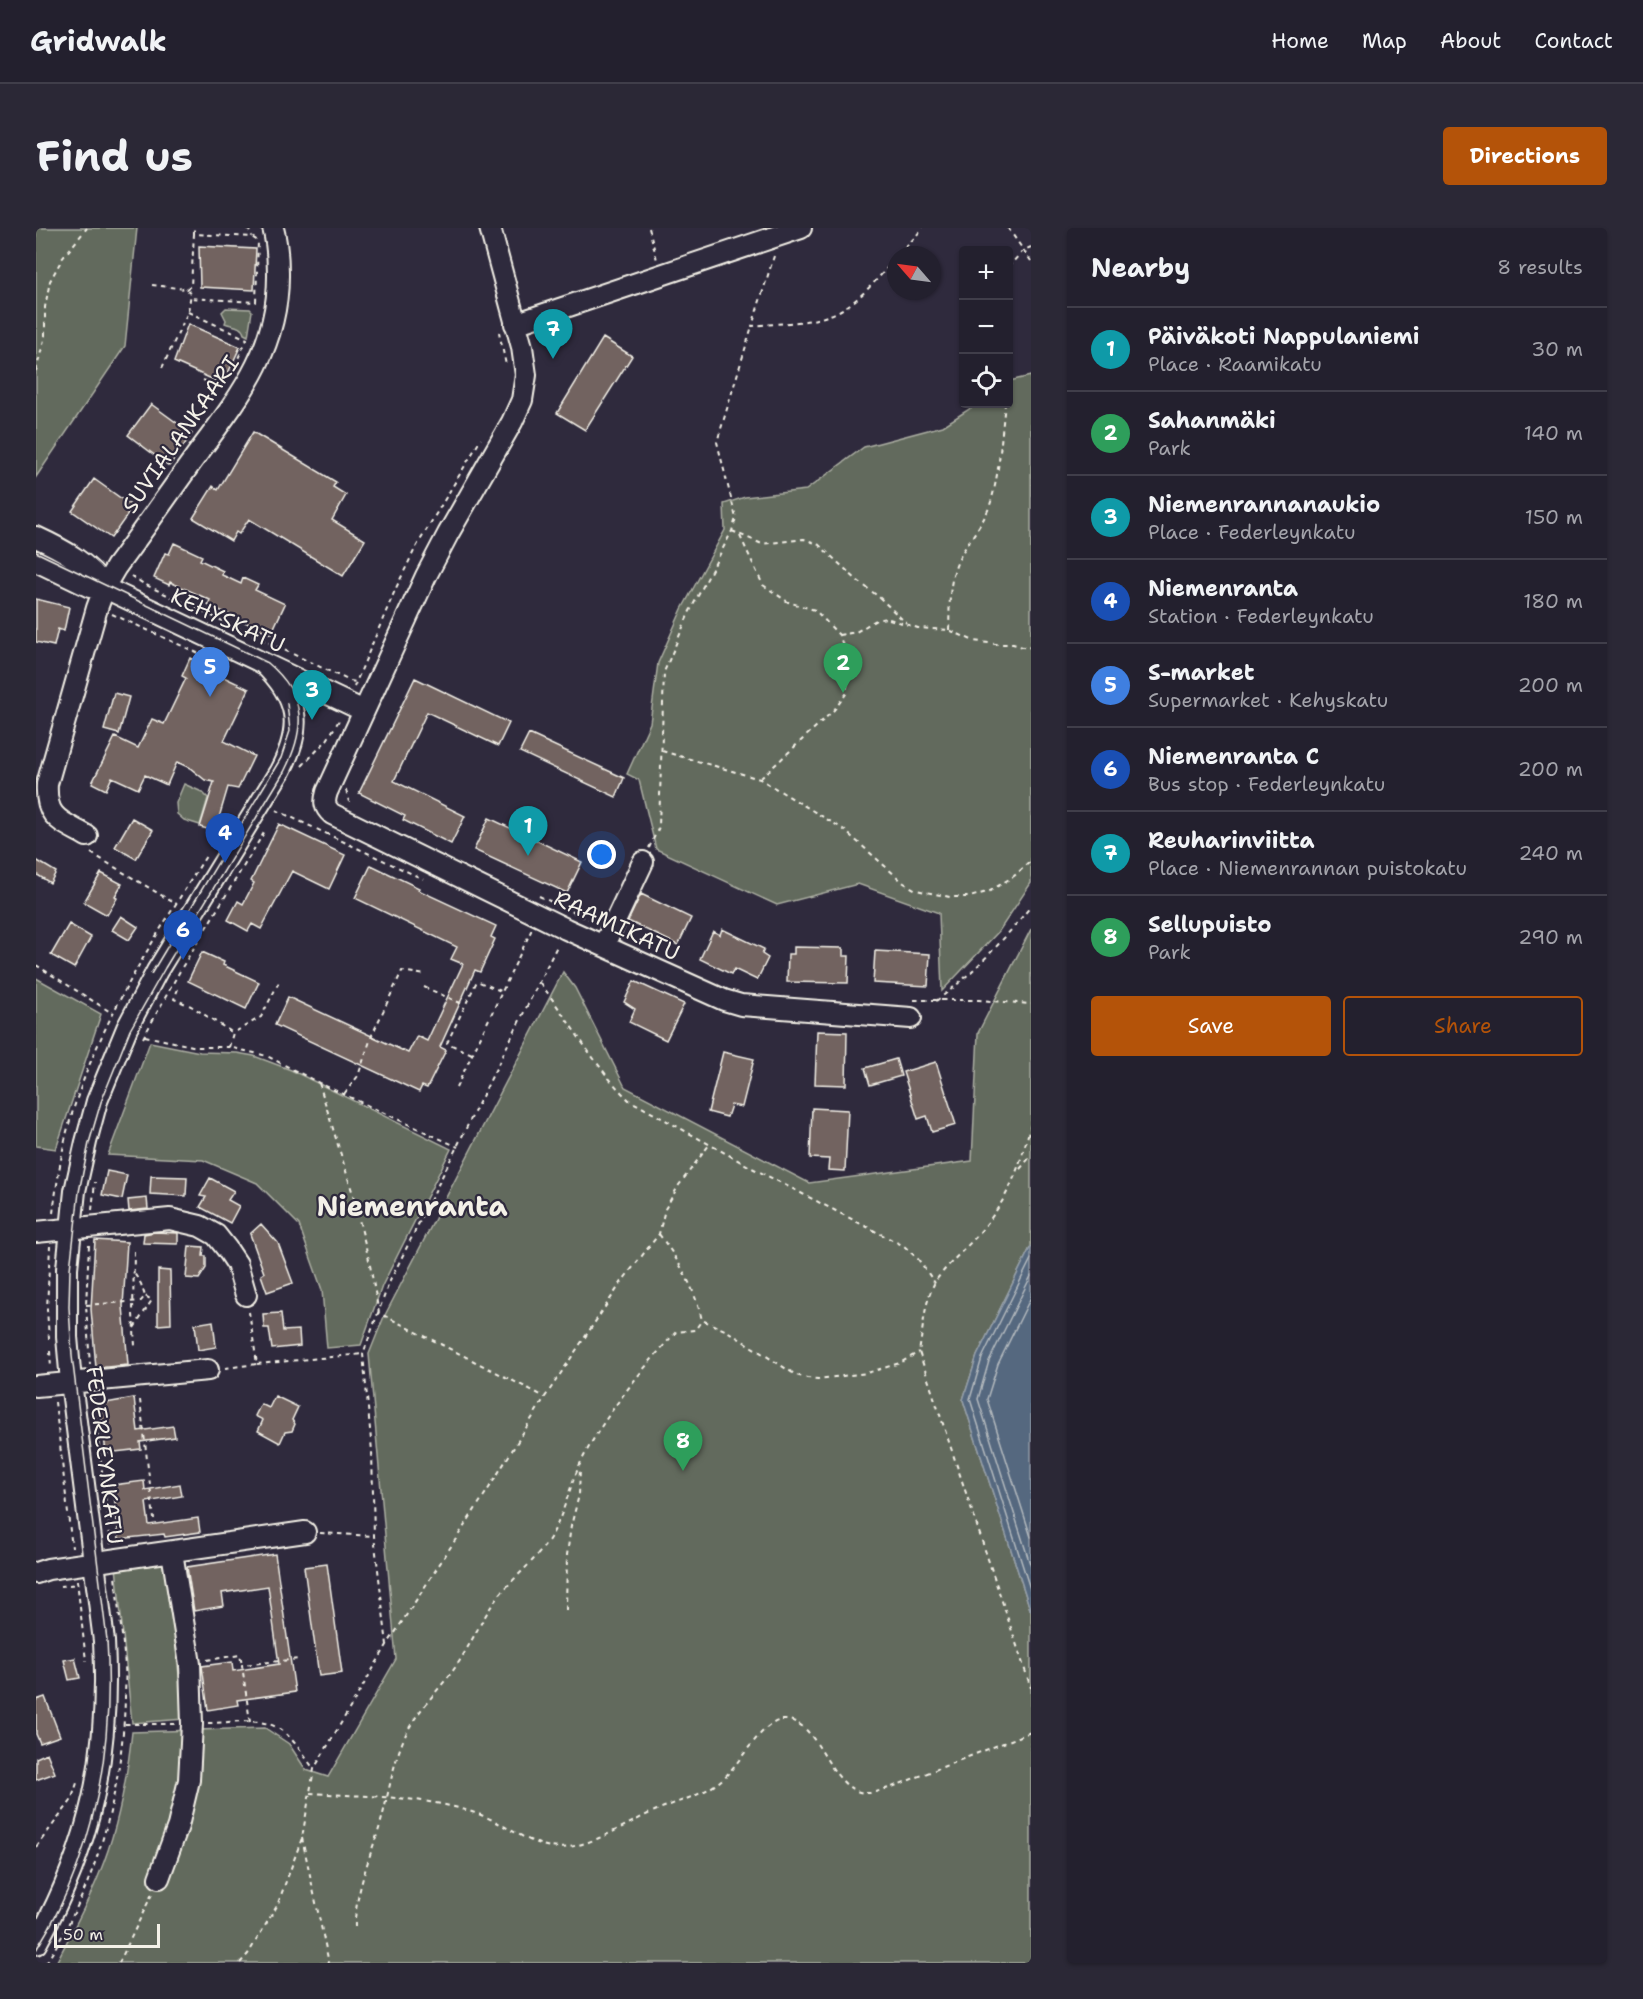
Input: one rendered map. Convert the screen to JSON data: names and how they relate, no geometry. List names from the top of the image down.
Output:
{
  "streets": {
    "street": [
      "SUVIALANKAARI",
      "KEHYSKATU",
      "RAAMIKATU",
      "FEDERLEYNKATU"
    ]
  },
  "crossings": [
    ["SUVIALANKAARI", "KEHYSKATU"],
    ["KEHYSKATU", "RAAMIKATU"],
    ["KEHYSKATU", "FEDERLEYNKATU"]
  ],
  "districts": ["Niemenranta"],
  "scale_bar": "50 m",
  "north": "top left",
  "page": {
    "header": "Gridwalk",
    "nav": [
      "Home",
      "Map",
      "About",
      "Contact"
    ],
    "buttons": [
      "Directions",
      ["Save", "Share"]
    ],
    "title": "Find us",
    "heading": ["Nearby", "8 results"],
    "map_buttons": ["+", "−"],
    "list": [
      {
        "mark": "1",
        "name": "Päiväkoti Nappulaniemi",
        "note": "Place · Raamikatu",
        "value": "30 m"
      },
      {
        "mark": "2",
        "name": "Sahanmäki",
        "note": "Park",
        "value": "140 m"
      },
      {
        "mark": "3",
        "name": "Niemenrannanaukio",
        "note": "Place · Federleynkatu",
        "value": "150 m"
      },
      {
        "mark": "4",
        "name": "Niemenranta",
        "note": "Station · Federleynkatu",
        "value": "180 m"
      },
      {
        "mark": "5",
        "name": "S-market",
        "note": "Supermarket · Kehyskatu",
        "value": "200 m"
      },
      {
        "mark": "6",
        "name": "Niemenranta C",
        "note": "Bus stop · Federleynkatu",
        "value": "200 m"
      },
      {
        "mark": "7",
        "name": "Reuharinviitta",
        "note": "Place · Niemenrannan puistokatu",
        "value": "240 m"
      },
      {
        "mark": "8",
        "name": "Sellupuisto",
        "note": "Park",
        "value": "290 m"
      }
    ],
    "pins": [
      "7",
      "2",
      "5",
      "3",
      "1",
      "4",
      "6",
      "8"
    ],
    "scale": "50 m"
  }
}
